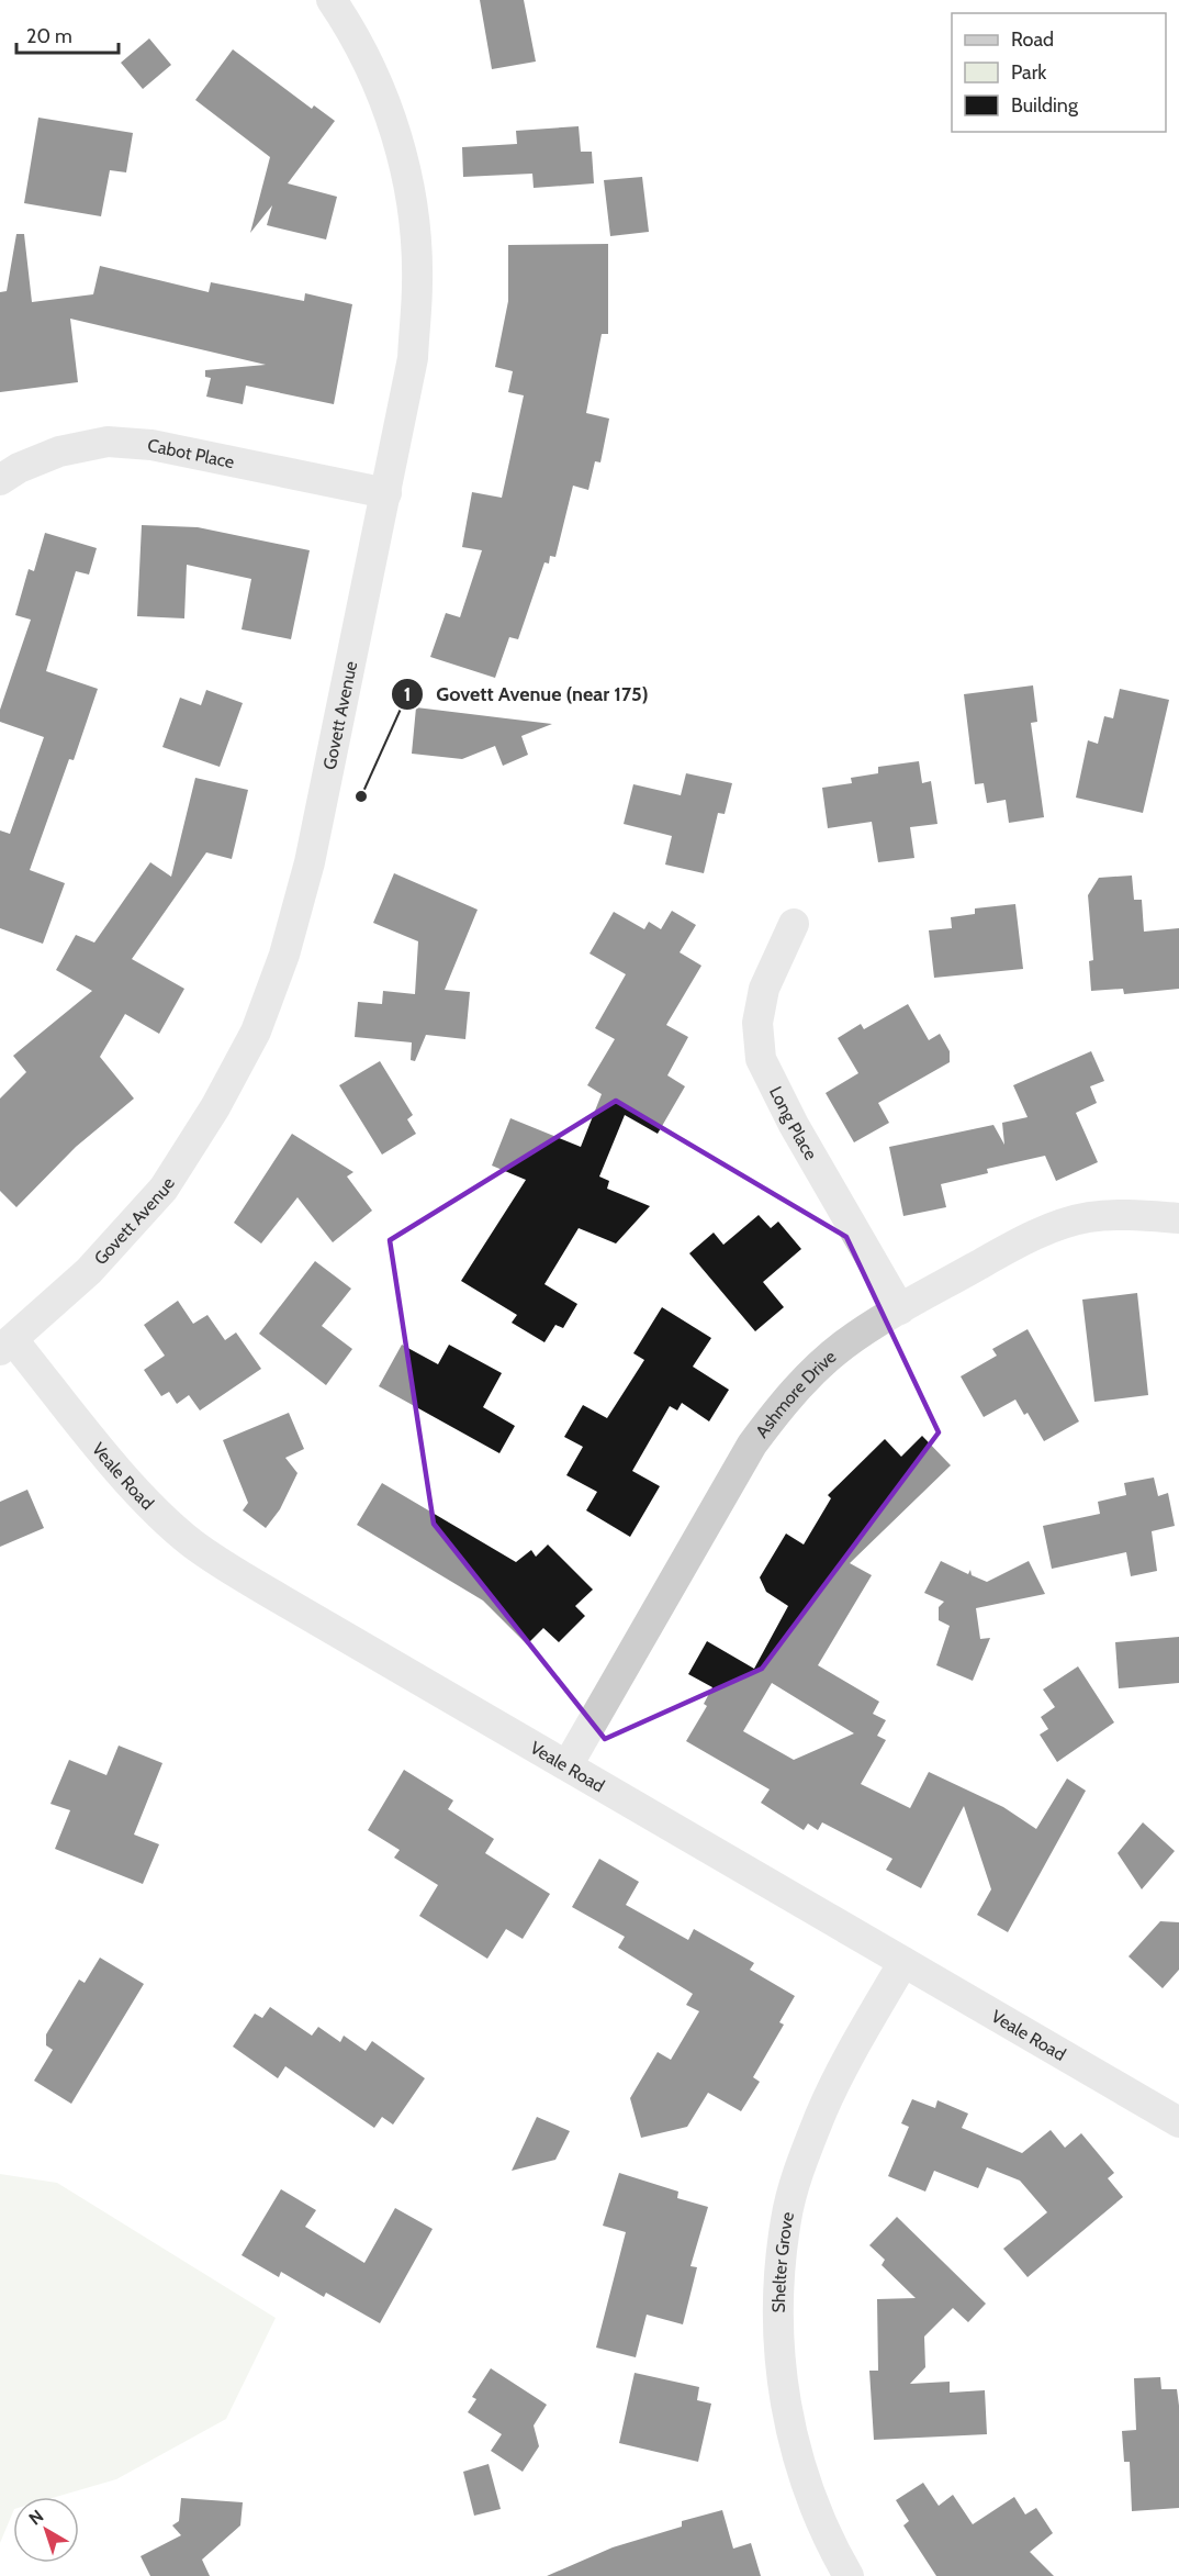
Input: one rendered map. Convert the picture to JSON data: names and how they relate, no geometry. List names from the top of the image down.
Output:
{
  "streets": {
    "street": [
      "Cabot Place",
      "Govett Avenue",
      "Long Place",
      "Ashmore Drive",
      "Veale Road",
      "Shelter Grove"
    ]
  },
  "crossings": [
    ["Cabot Place", "Govett Avenue"],
    ["Govett Avenue", "Veale Road"],
    ["Long Place", "Ashmore Drive"],
    ["Ashmore Drive", "Veale Road"],
    ["Veale Road", "Shelter Grove"]
  ],
  "places": ["Govett Avenue (near 175)"],
  "legend": ["Road", "Park", "Building"],
  "scale_bar": "20 m",
  "north": "top left"
}
